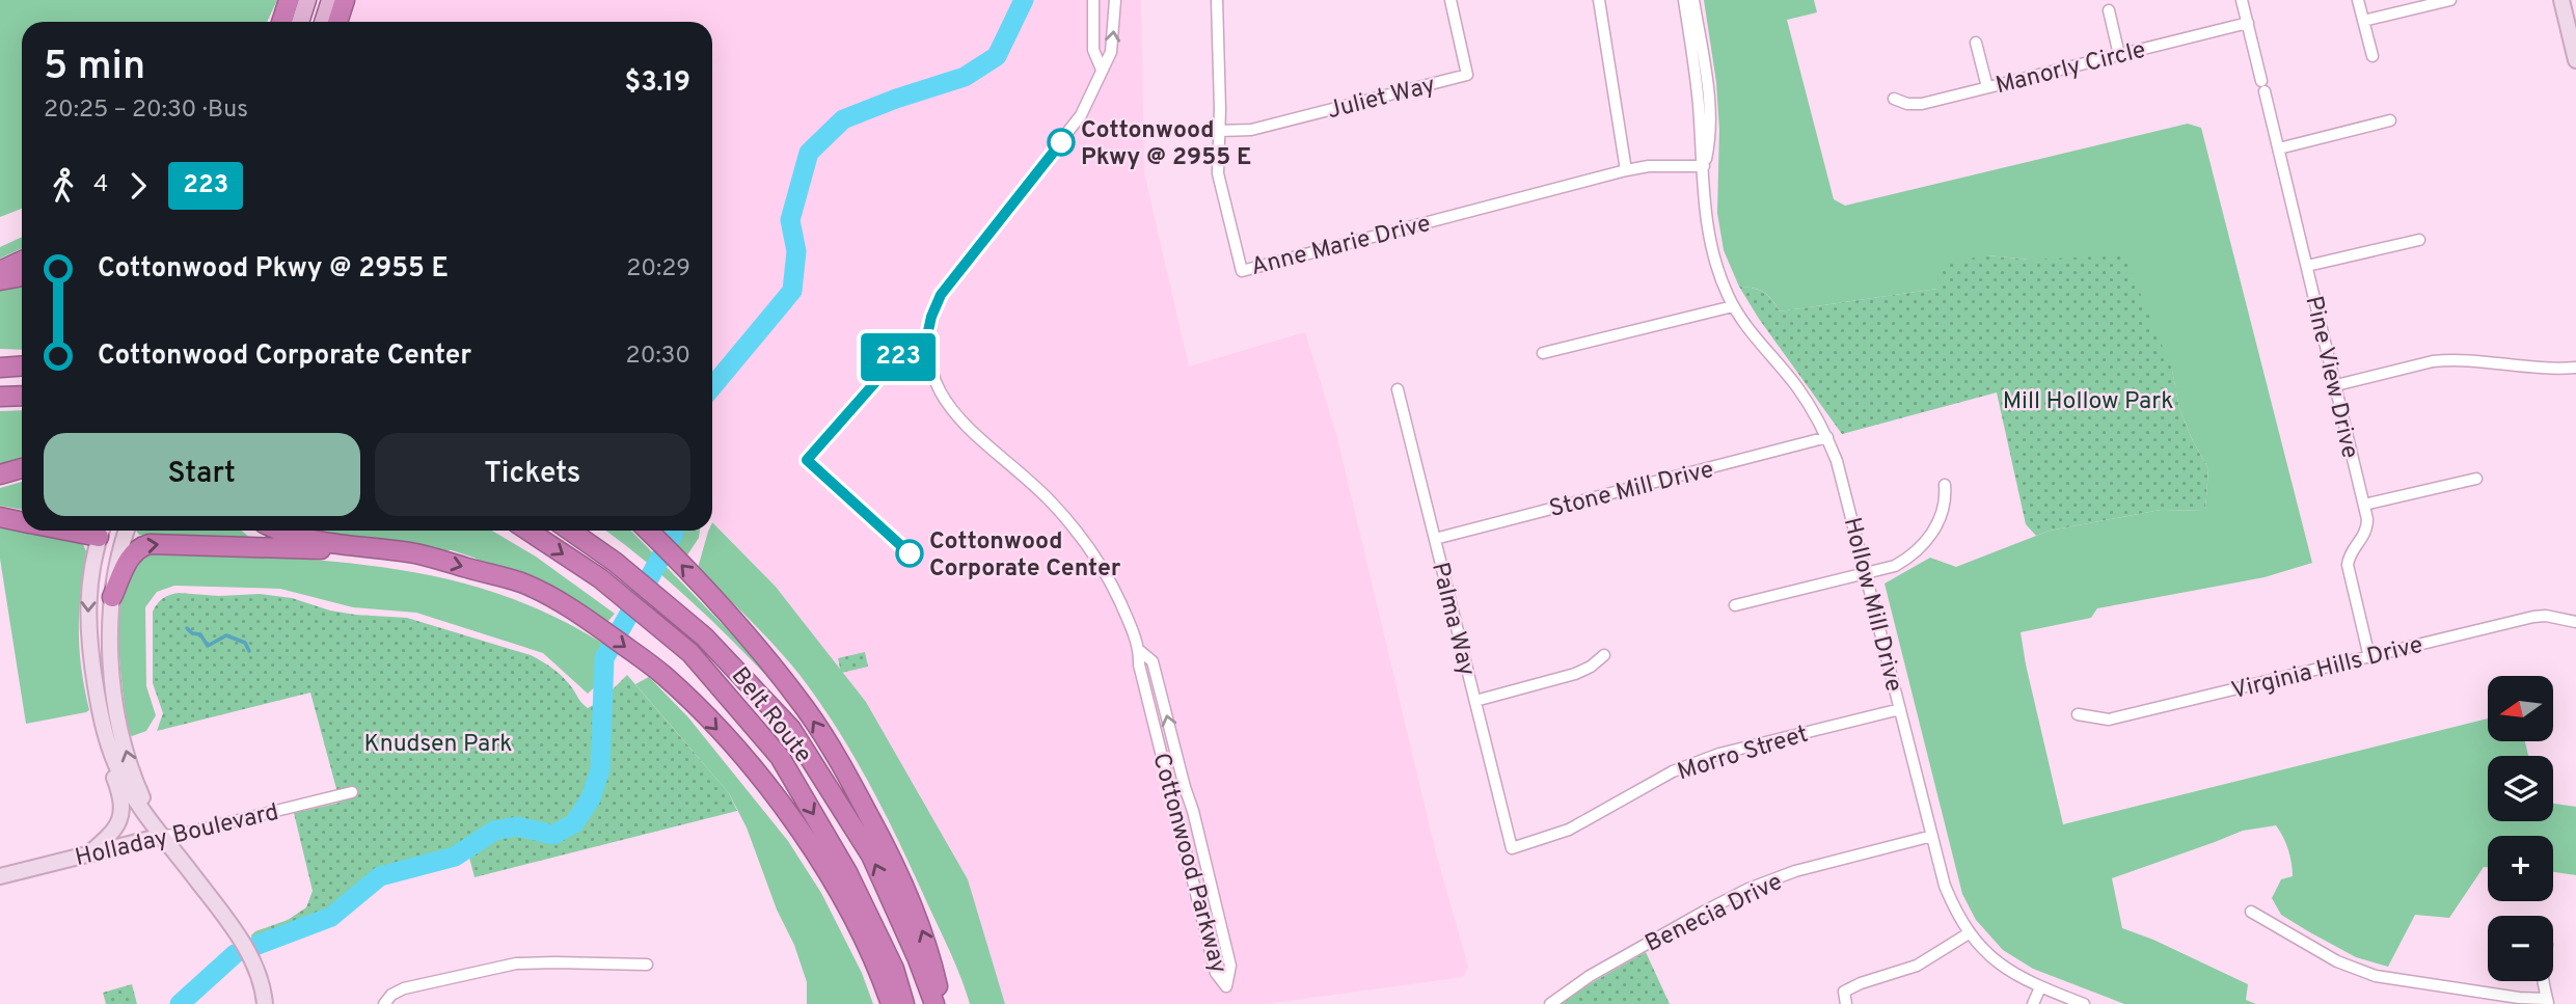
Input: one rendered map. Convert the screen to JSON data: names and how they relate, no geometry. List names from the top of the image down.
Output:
{
  "streets": {
    "highway": ["Belt Route"],
    "main road": ["Holladay Boulevard"],
    "street": [
      "Manorly Circle",
      "Juliet Way",
      "Anne Marie Drive",
      "Pine View Drive",
      "Stone Mill Drive",
      "Hollow Mill Drive",
      "Palma Way",
      "Virginia Hills Drive",
      "Morro Street",
      "Cottonwood Parkway",
      "Benecia Drive"
    ]
  },
  "crossings": [
    ["Manorly Circle", "Pine View Drive"],
    ["Juliet Way", "Anne Marie Drive"],
    ["Anne Marie Drive", "Hollow Mill Drive"],
    ["Pine View Drive", "Virginia Hills Drive"],
    ["Stone Mill Drive", "Hollow Mill Drive"],
    ["Stone Mill Drive", "Palma Way"],
    ["Hollow Mill Drive", "Morro Street"],
    ["Hollow Mill Drive", "Benecia Drive"],
    ["Palma Way", "Morro Street"]
  ],
  "parks": ["Mill Hollow Park", "Knudsen Park"],
  "places": ["Cottonwood Pkwy @ 2955 E", "Cottonwood Corporate Center"],
  "lines": ["bus line 223"],
  "north": "left",
  "page": {
    "on_map": "223",
    "heading": ["5 min", "20:25 – 20:30 · Bus", "$3.19"],
    "legs": ["4", "223"],
    "list": [
      {
        "name": "Cottonwood Pkwy @ 2955 E",
        "value": "20:29"
      },
      {
        "name": "Cottonwood Corporate Center",
        "value": "20:30"
      }
    ],
    "buttons": ["Start", "Tickets"],
    "map_buttons": ["+", "−"]
  }
}
